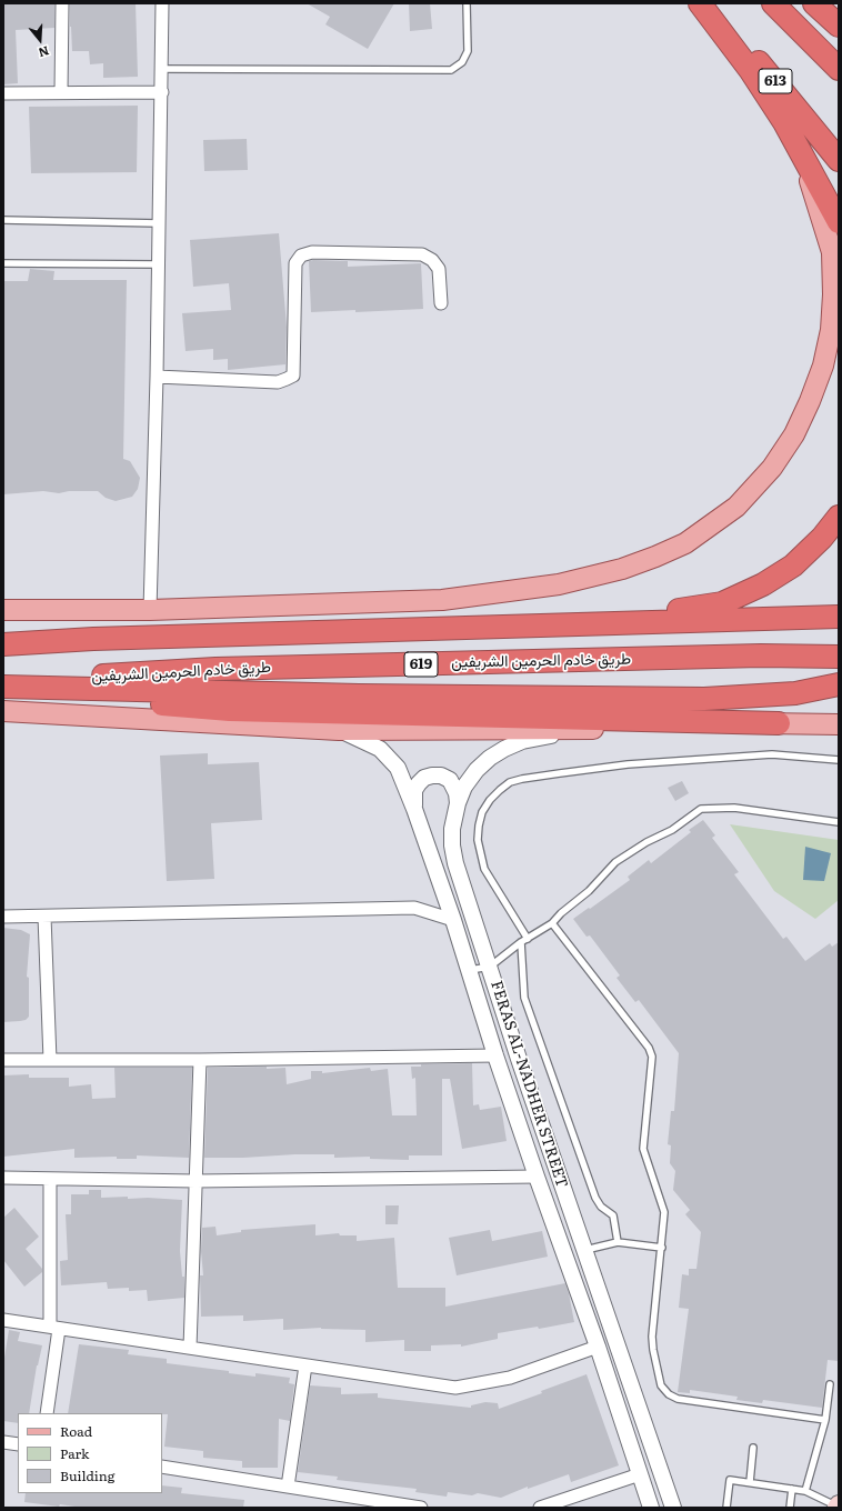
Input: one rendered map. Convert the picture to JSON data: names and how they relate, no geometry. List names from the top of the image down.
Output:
{
  "streets": {
    "highway": ["613", "طريق خادم الحرمين الشريفين", "619"],
    "street": ["FERAS AL-NADHER STREET"]
  },
  "legend": ["Road", "Park", "Building"],
  "north": "bottom"
}
